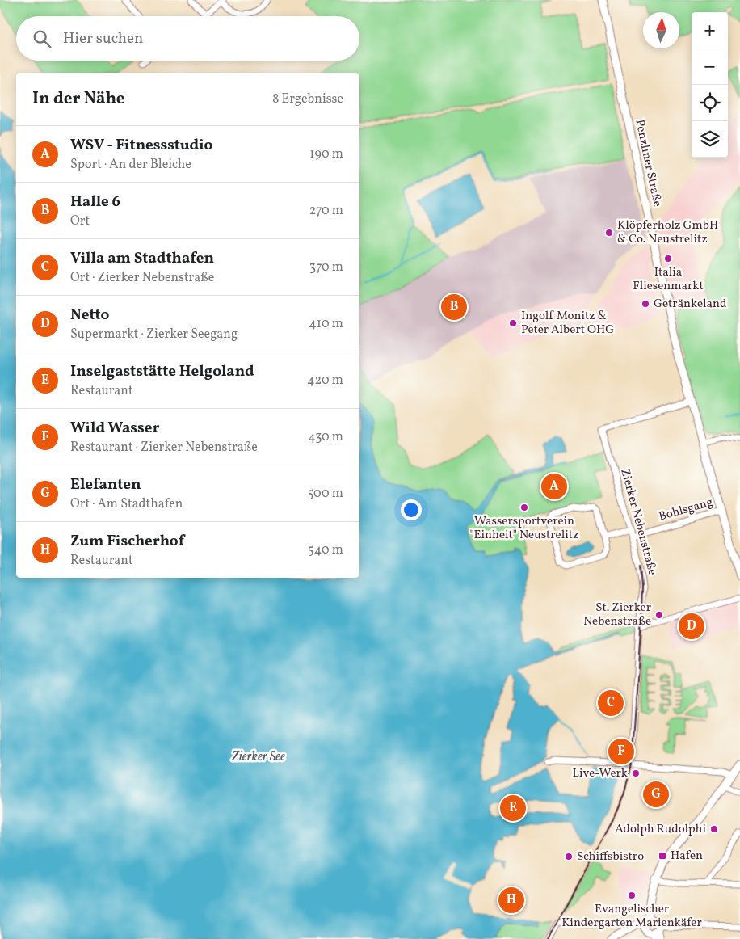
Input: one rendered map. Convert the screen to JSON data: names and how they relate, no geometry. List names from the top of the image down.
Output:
{
  "streets": {
    "main road": ["Penzliner Straße"],
    "street": ["Bohlsgang", "Zierker Nebenstraße"]
  },
  "crossings": [
    ["Penzliner Straße", "Bohlsgang"],
    ["Penzliner Straße", "Zierker Nebenstraße"],
    ["Bohlsgang", "Zierker Nebenstraße"]
  ],
  "water": ["Zierker See"],
  "places": {
    "other": [
      "Klöpferholz GmbH & Co. Neustrelitz",
      "Italia Fliesenmarkt",
      "Getränkeland",
      "Ingolf Monitz & Peter Albert OHG",
      "Wassersportverein \"Einheit\" Neustrelitz",
      "St. Zierker Nebenstraße",
      "Live-Werk",
      "Adolph Rudolphi",
      "Schiffsbistro",
      "Evangelischer Kindergarten Marienkäfer"
    ],
    "transit": ["Hafen"]
  },
  "north": "top",
  "page": {
    "map_buttons": ["+", "−"],
    "search": "Hier suchen",
    "heading": ["In der Nähe", "8 Ergebnisse"],
    "list": [
      {
        "mark": "A",
        "name": "WSV - Fitnessstudio",
        "note": "Sport · An der Bleiche",
        "value": "190 m"
      },
      {
        "mark": "B",
        "name": "Halle 6",
        "note": "Ort",
        "value": "270 m"
      },
      {
        "mark": "C",
        "name": "Villa am Stadthafen",
        "note": "Ort · Zierker Nebenstraße",
        "value": "370 m"
      },
      {
        "mark": "D",
        "name": "Netto",
        "note": "Supermarkt · Zierker Seegang",
        "value": "410 m"
      },
      {
        "mark": "E",
        "name": "Inselgaststätte Helgoland",
        "note": "Restaurant",
        "value": "420 m"
      },
      {
        "mark": "F",
        "name": "Wild Wasser",
        "note": "Restaurant · Zierker Nebenstraße",
        "value": "430 m"
      },
      {
        "mark": "G",
        "name": "Elefanten",
        "note": "Ort · Am Stadthafen",
        "value": "500 m"
      },
      {
        "mark": "H",
        "name": "Zum Fischerhof",
        "note": "Restaurant",
        "value": "540 m"
      }
    ],
    "pins": [
      "B",
      "A",
      "D",
      "C",
      "F",
      "G",
      "E",
      "H"
    ]
  }
}
